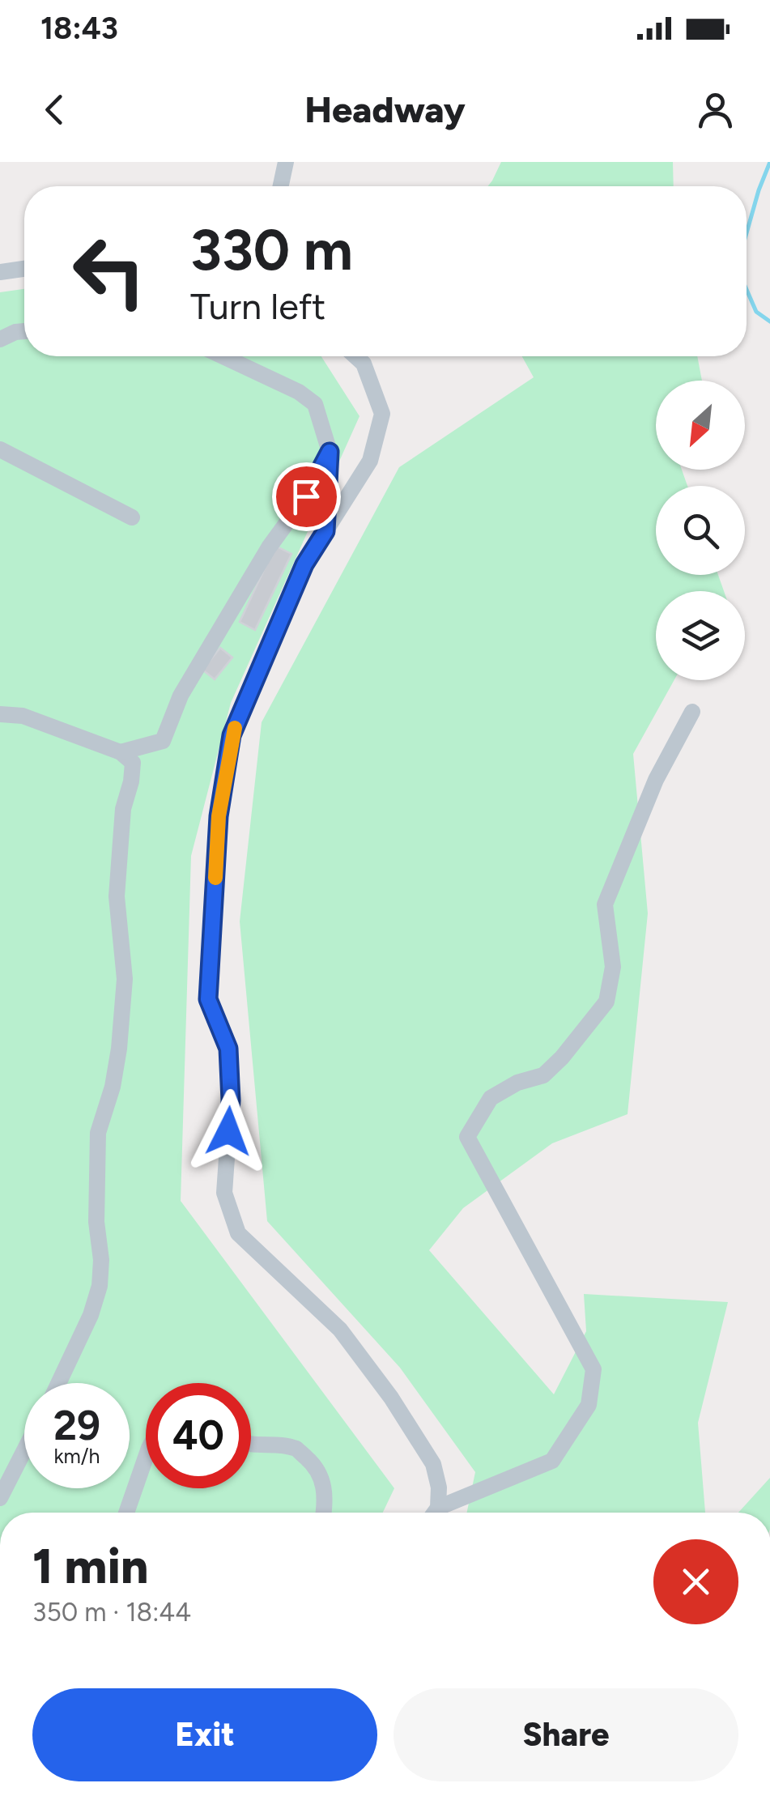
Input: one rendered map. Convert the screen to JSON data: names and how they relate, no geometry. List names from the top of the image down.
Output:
{
  "north": "bottom left",
  "page": {
    "status": "18:43",
    "header": "Headway",
    "turn": ["330 m", "Turn left"],
    "speed": "29 km/h",
    "limit": "40",
    "heading": ["1 min", "350 m · 18:44"],
    "buttons": ["Exit", "Share"]
  }
}
